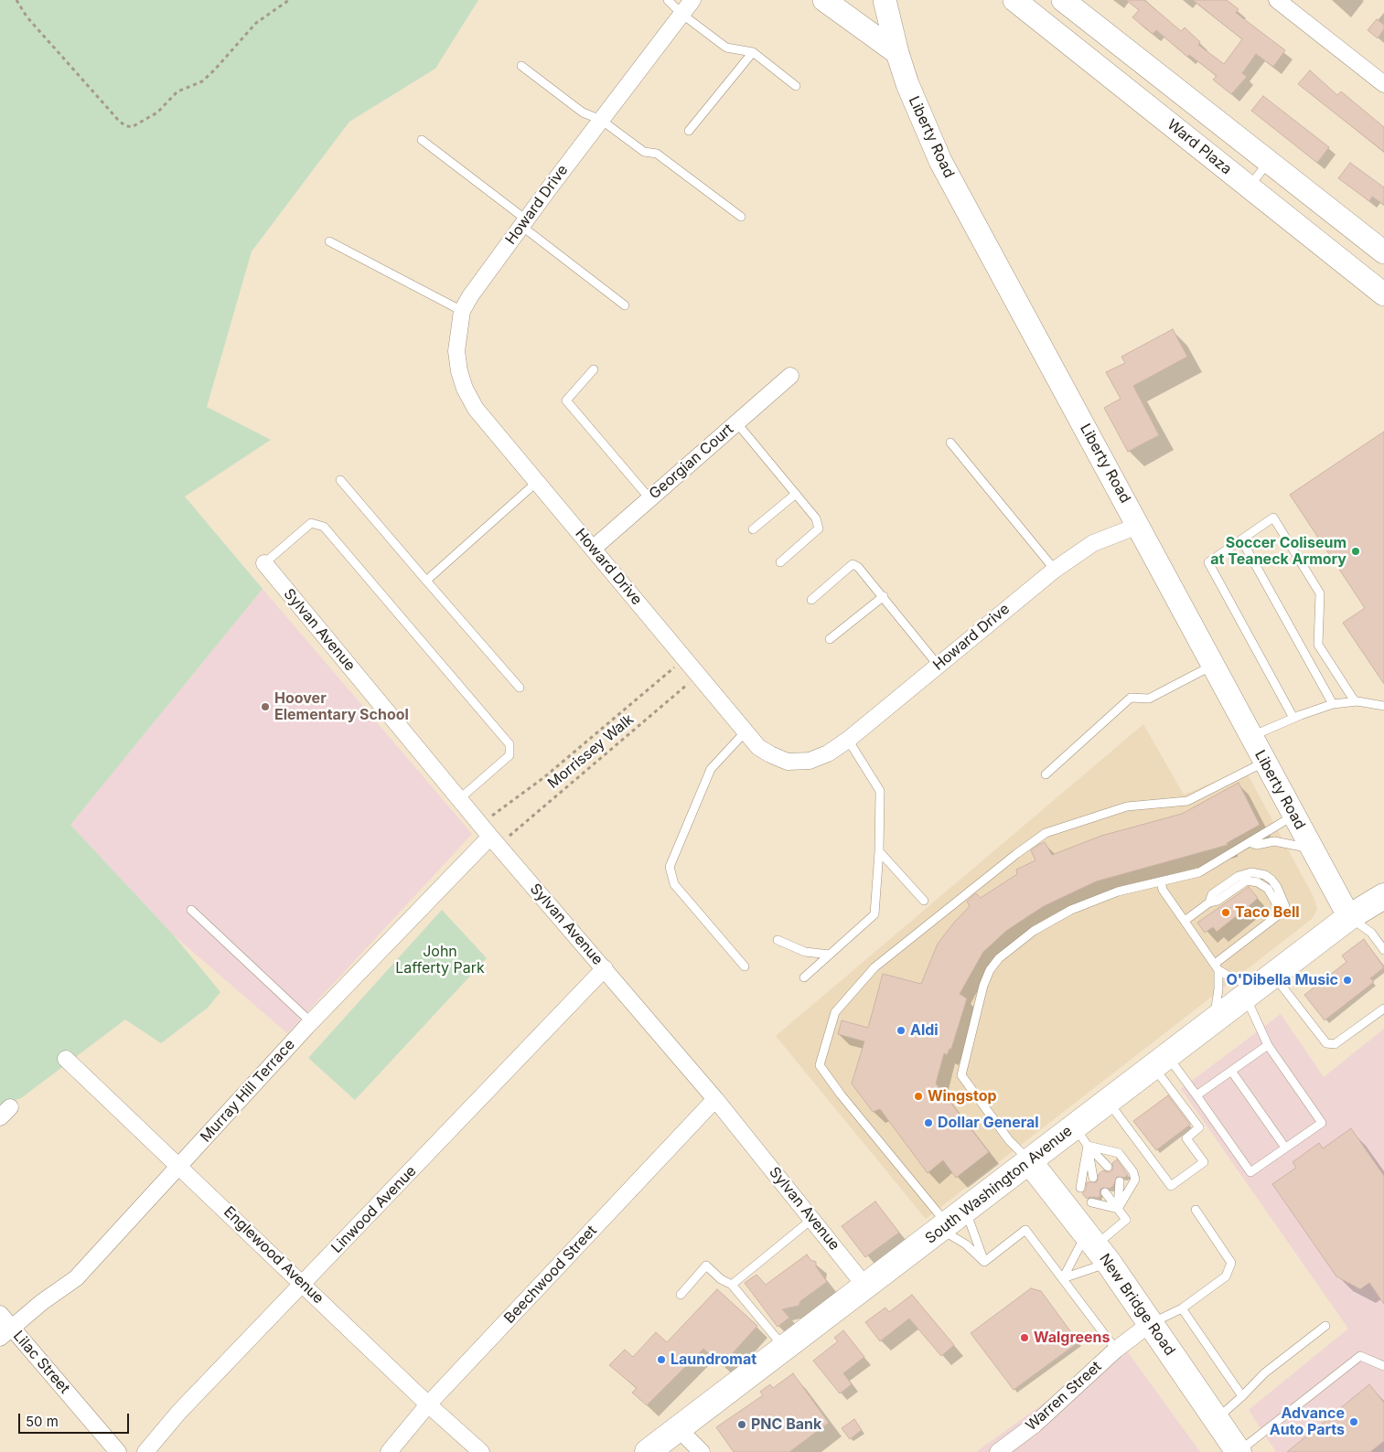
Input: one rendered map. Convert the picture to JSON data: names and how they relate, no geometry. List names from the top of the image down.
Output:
{
  "streets": {
    "main road": [
      "Liberty Road",
      "Ward Plaza",
      "South Washington Avenue",
      "New Bridge Road"
    ],
    "street": [
      "Howard Drive",
      "Georgian Court",
      "Sylvan Avenue",
      "Murray Hill Terrace",
      "Linwood Avenue",
      "Englewood Avenue",
      "Beechwood Street",
      "Lilac Street",
      "Warren Street"
    ],
    "path": ["Morrissey Walk"]
  },
  "crossings": [
    ["Liberty Road", "Howard Drive"],
    ["Liberty Road", "South Washington Avenue"],
    ["Howard Drive", "Georgian Court"],
    ["Howard Drive", "Morrissey Walk"],
    ["Sylvan Avenue", "Morrissey Walk"],
    ["Sylvan Avenue", "Murray Hill Terrace"],
    ["Sylvan Avenue", "South Washington Avenue"],
    ["Sylvan Avenue", "Linwood Avenue"],
    ["Sylvan Avenue", "Beechwood Street"],
    ["Morrissey Walk", "Murray Hill Terrace"],
    ["Murray Hill Terrace", "Englewood Avenue"],
    ["Murray Hill Terrace", "Lilac Street"],
    ["South Washington Avenue", "New Bridge Road"],
    ["Linwood Avenue", "Englewood Avenue"],
    ["Englewood Avenue", "Beechwood Street"],
    ["New Bridge Road", "Warren Street"]
  ],
  "parks": ["John Lafferty Park"],
  "places": [
    "Soccer Coliseum at Teaneck Armory",
    "Hoover Elementary School",
    "Taco Bell",
    "O'Dibella Music",
    "Aldi",
    "Wingstop",
    "Dollar General",
    "Walgreens",
    "Laundromat",
    "Advance Auto Parts",
    "PNC Bank"
  ],
  "scale_bar": "50 m"
}
